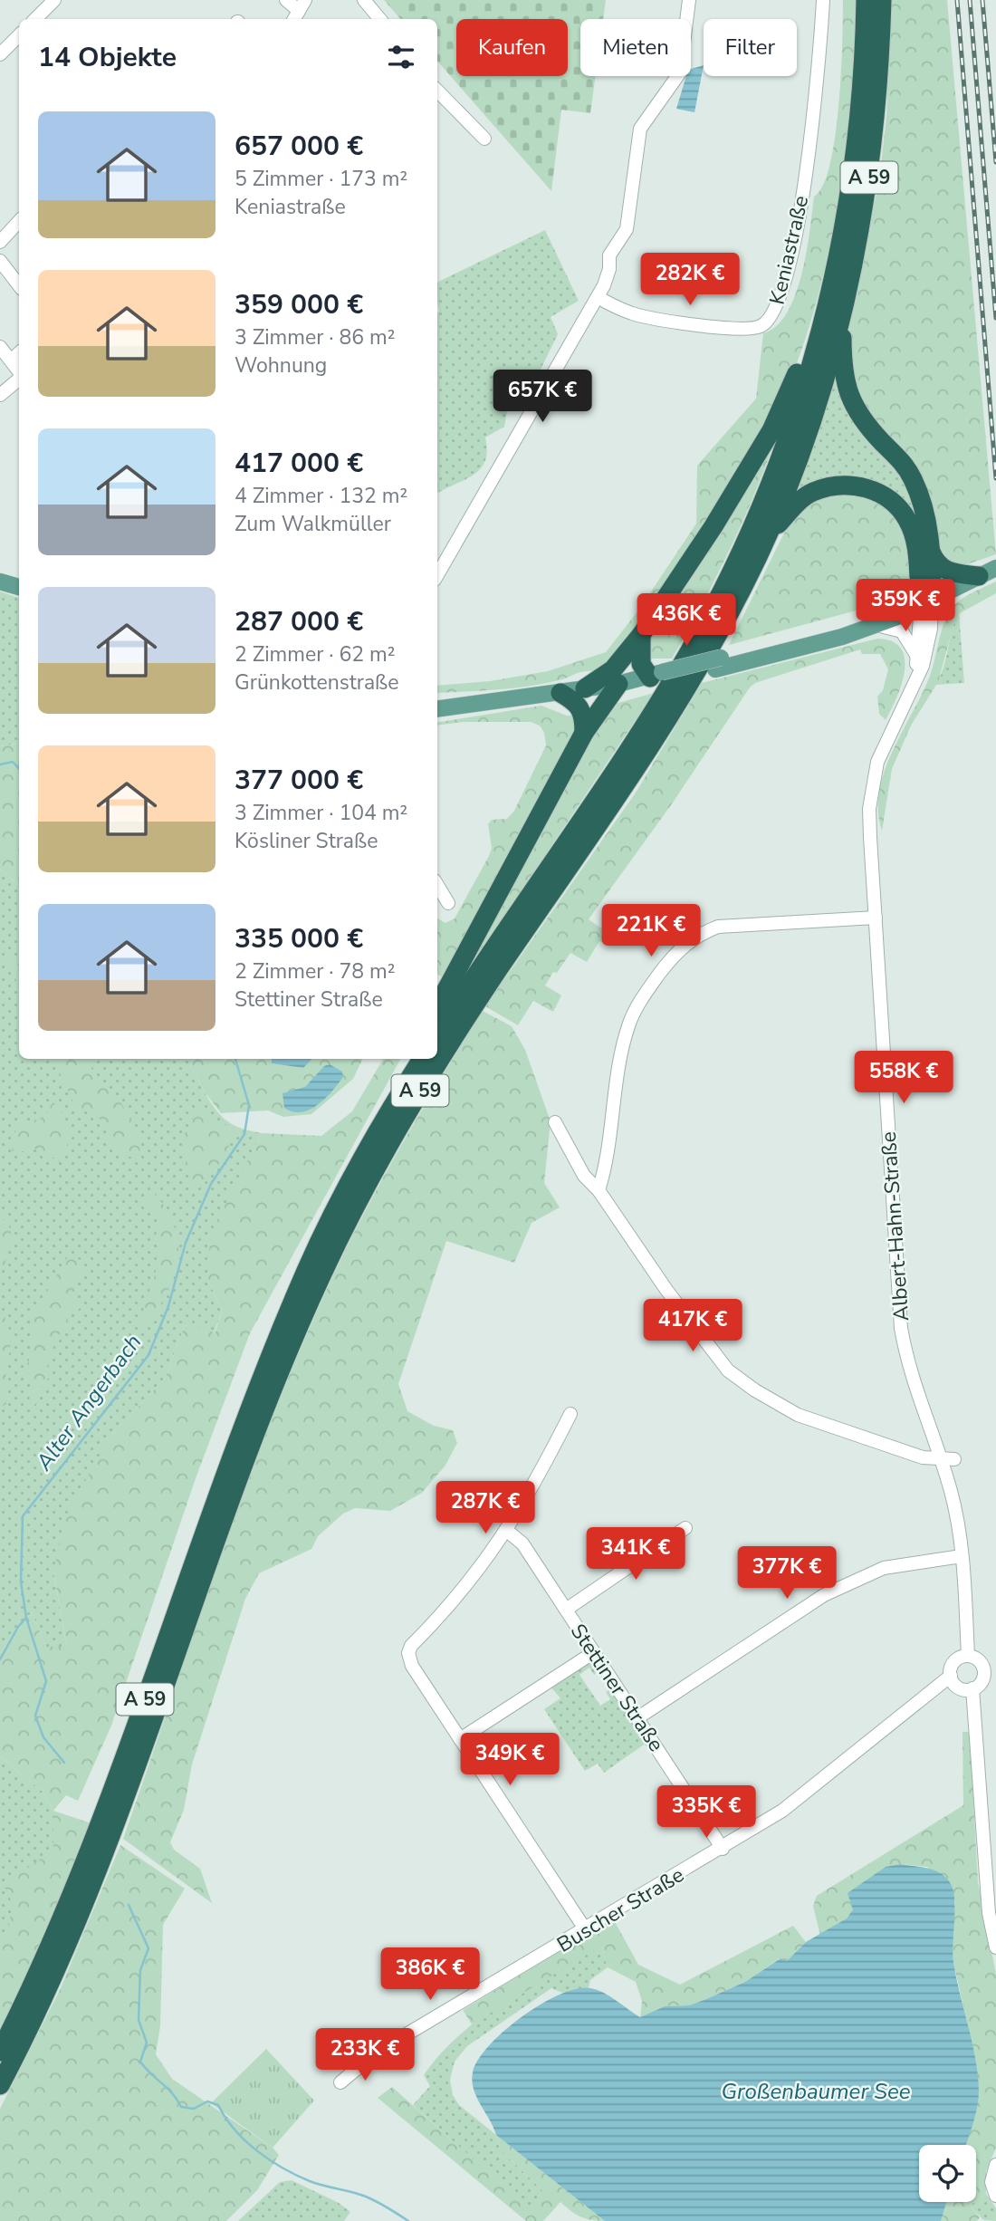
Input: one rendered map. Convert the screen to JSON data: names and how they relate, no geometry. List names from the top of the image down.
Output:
{
  "streets": {
    "highway": ["A 59"],
    "street": [
      "Keniastraße",
      "Albert-Hahn-Straße",
      "Stettiner Straße",
      "Buscher Straße"
    ]
  },
  "crossings": [
    ["Albert-Hahn-Straße", "Buscher Straße"],
    ["Stettiner Straße", "Buscher Straße"]
  ],
  "water": ["Alter Angerbach", "Großenbaumer See"],
  "page": {
    "chip": ["Kaufen", "Mieten", "Filter"],
    "heading": "14 Objekte",
    "list": [
      {
        "name": "657 000 €",
        "note": "5 Zimmer · 173 m² · Keniastraße"
      },
      {
        "name": "359 000 €",
        "note": "3 Zimmer · 86 m² · Wohnung"
      },
      {
        "name": "417 000 €",
        "note": "4 Zimmer · 132 m² · Zum Walkmüller"
      },
      {
        "name": "287 000 €",
        "note": "2 Zimmer · 62 m² · Grünkottenstraße"
      },
      {
        "name": "377 000 €",
        "note": "3 Zimmer · 104 m² · Kösliner Straße"
      },
      {
        "name": "335 000 €",
        "note": "2 Zimmer · 78 m² · Stettiner Straße"
      }
    ],
    "price": [
      "282K €",
      "657K €",
      "359K €",
      "436K €",
      "221K €",
      "558K €",
      "417K €",
      "287K €",
      "341K €",
      "377K €",
      "349K €",
      "335K €",
      "386K €",
      "233K €"
    ]
  }
}
